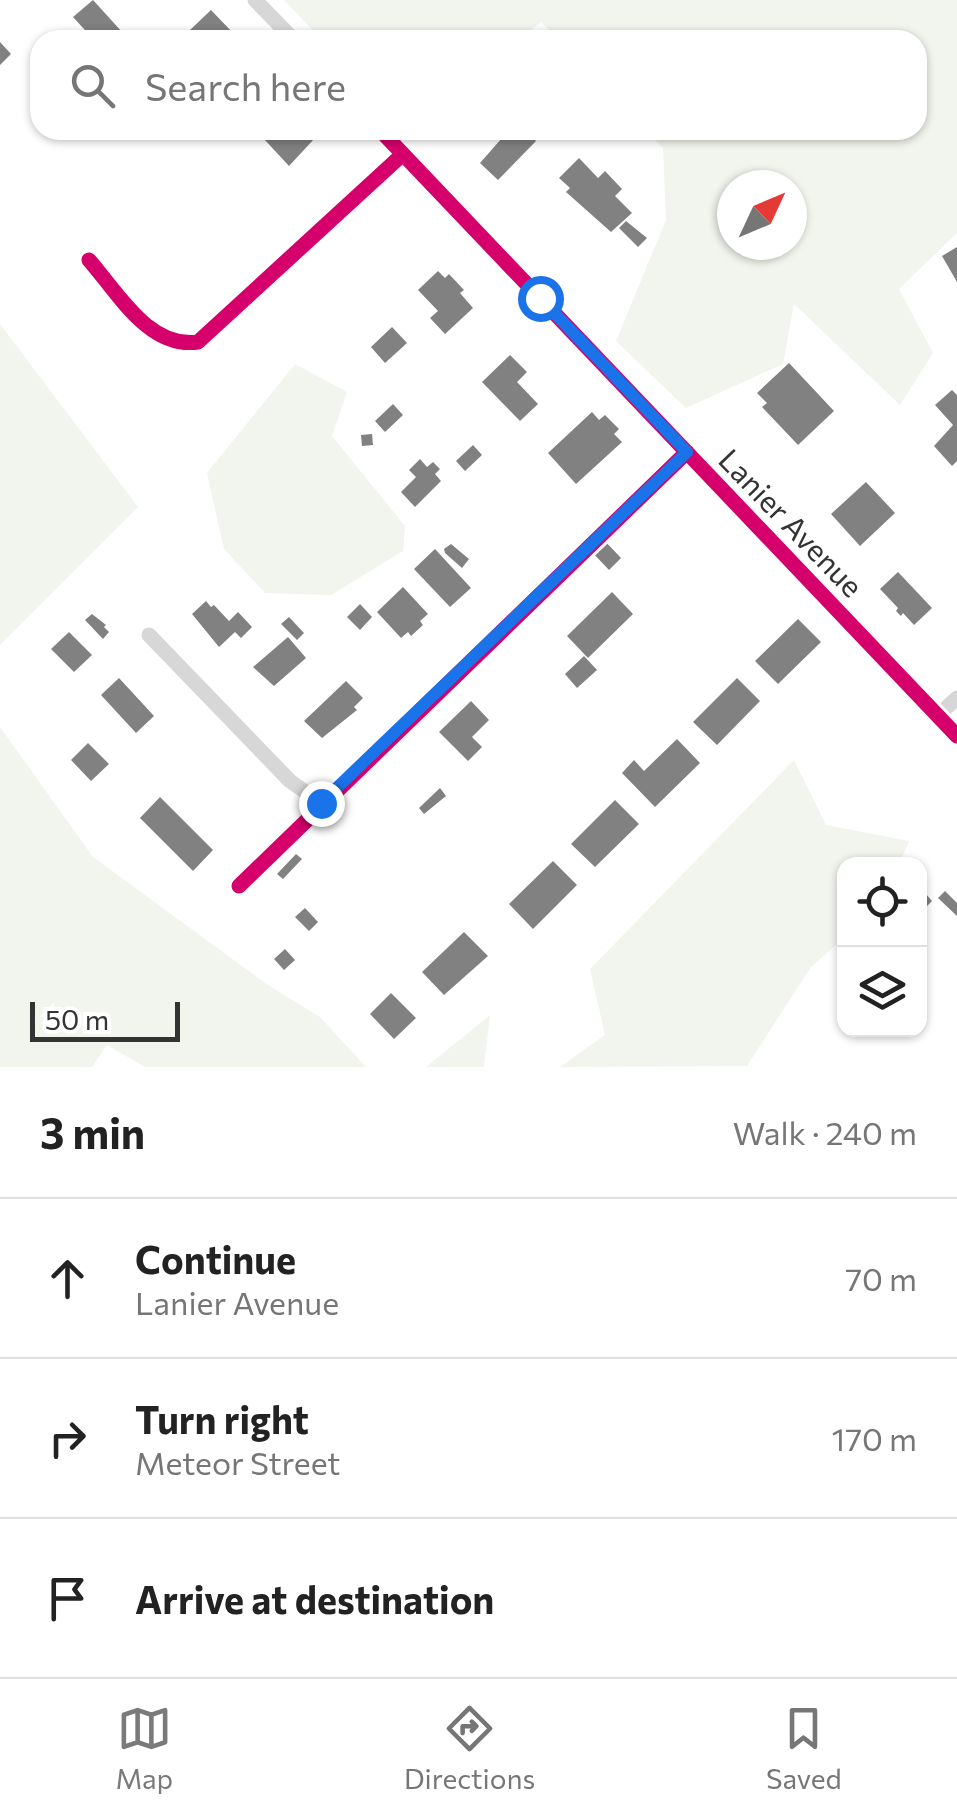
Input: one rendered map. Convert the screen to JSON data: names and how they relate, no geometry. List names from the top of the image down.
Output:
{
  "streets": {
    "street": ["Lanier Avenue"]
  },
  "scale_bar": "50 m",
  "north": "top right",
  "page": {
    "search": "Search here",
    "scale": "50 m",
    "heading": ["3 min", "Walk · 240 m"],
    "list": [
      ["Continue", "Lanier Avenue", "70 m"],
      ["Turn right", "Meteor Street", "170 m"],
      "Arrive at destination"
    ],
    "nav": ["Map", "Directions", "Saved"]
  }
}
